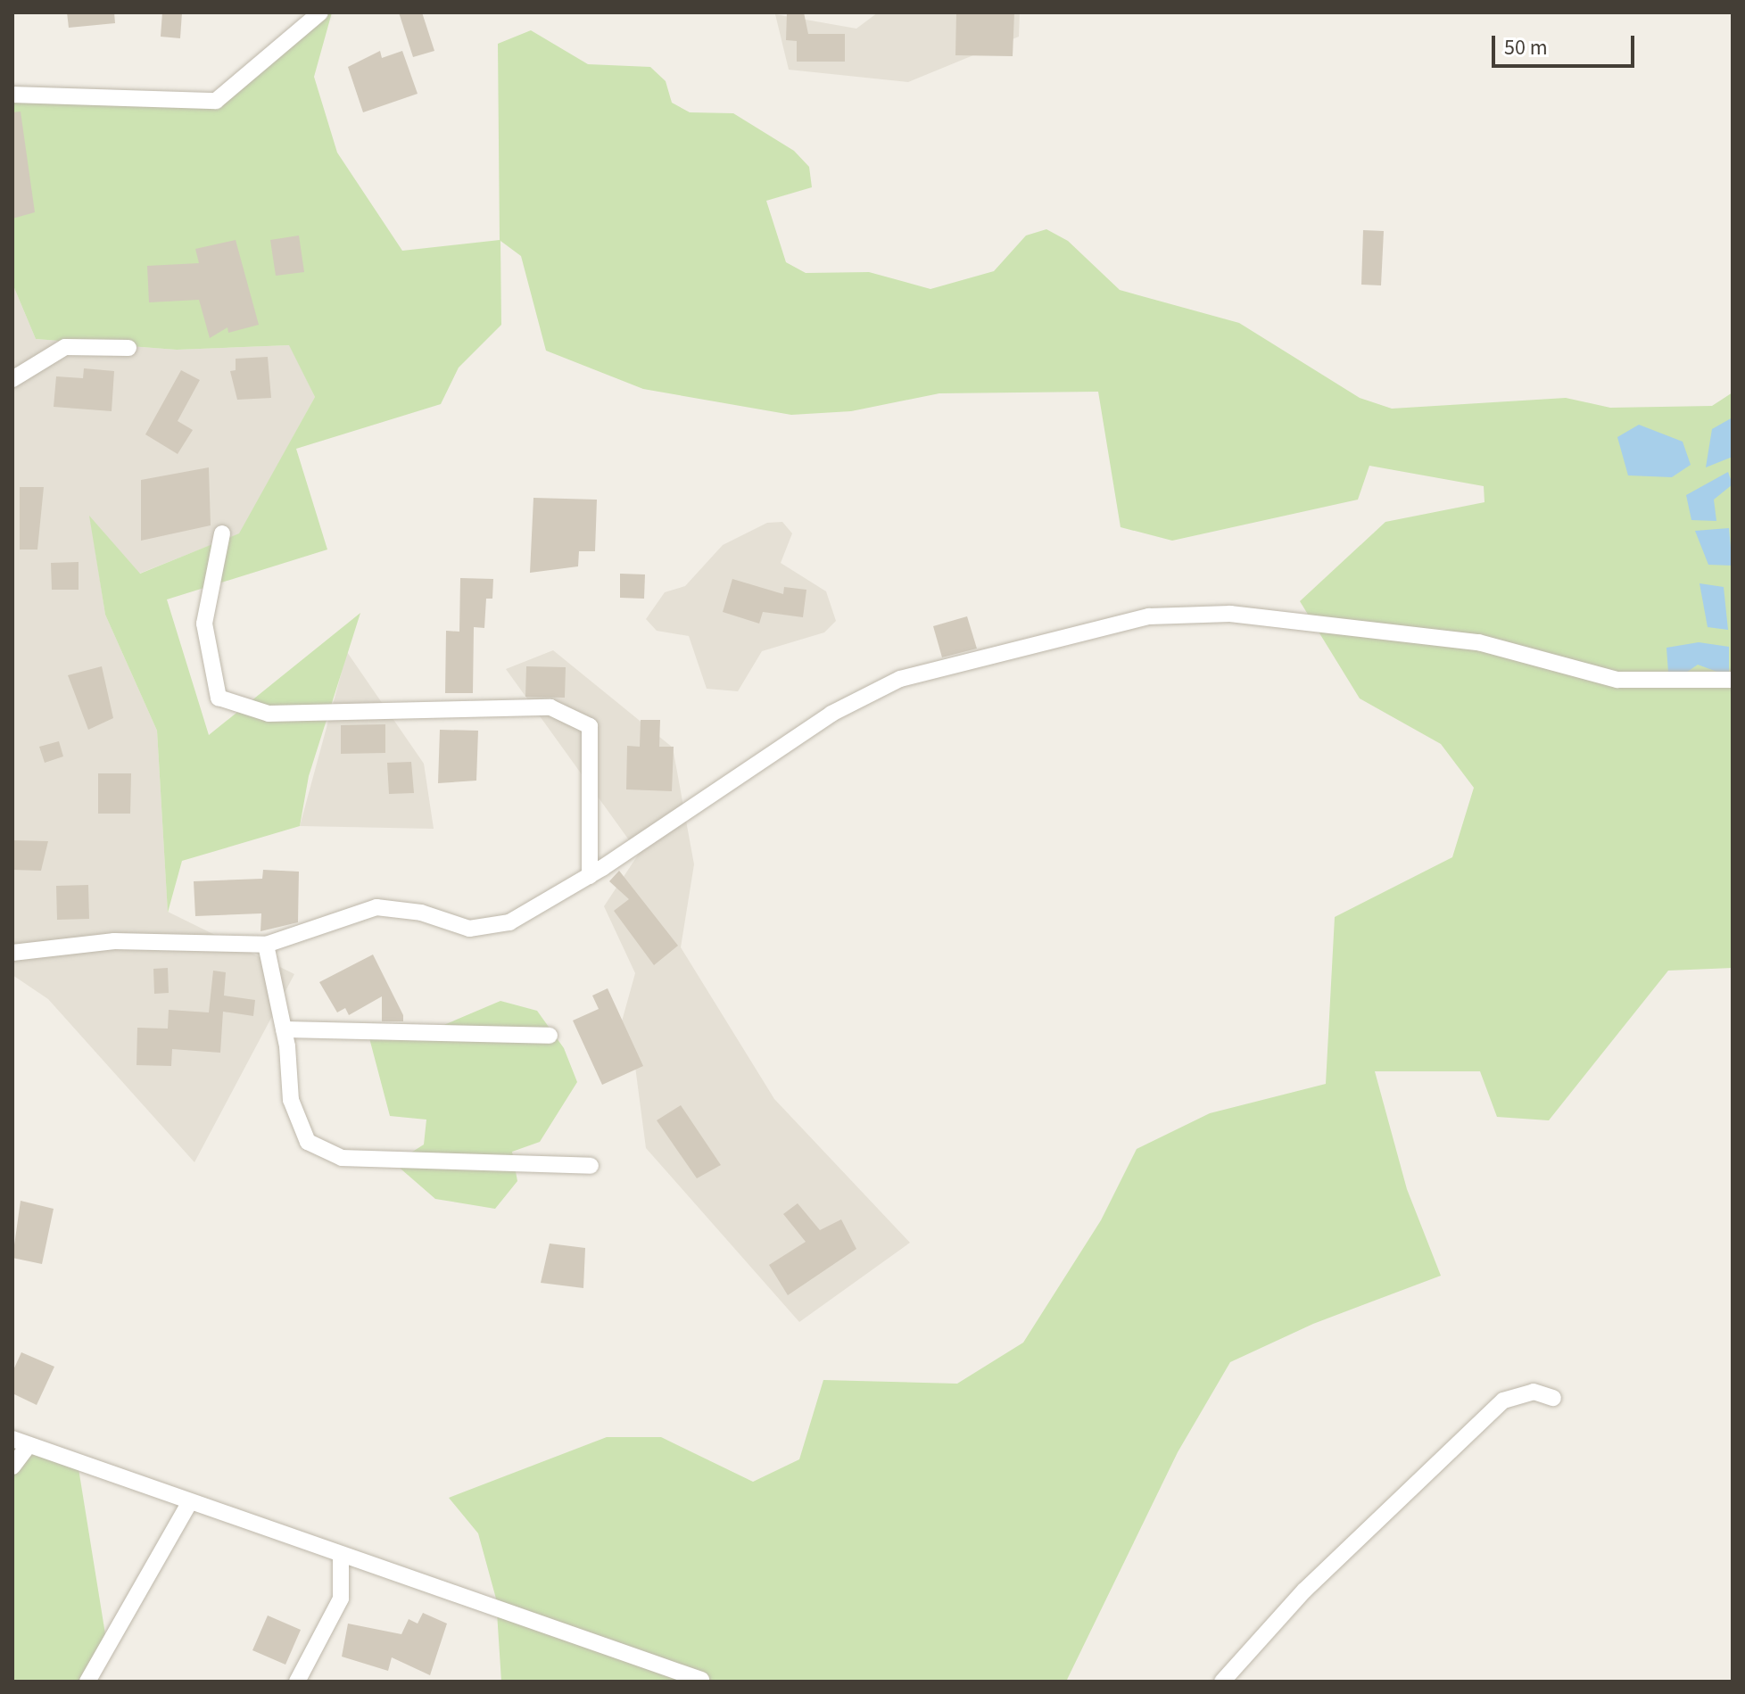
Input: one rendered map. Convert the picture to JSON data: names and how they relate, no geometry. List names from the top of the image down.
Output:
{
  "scale_bar": "50 m"
}
